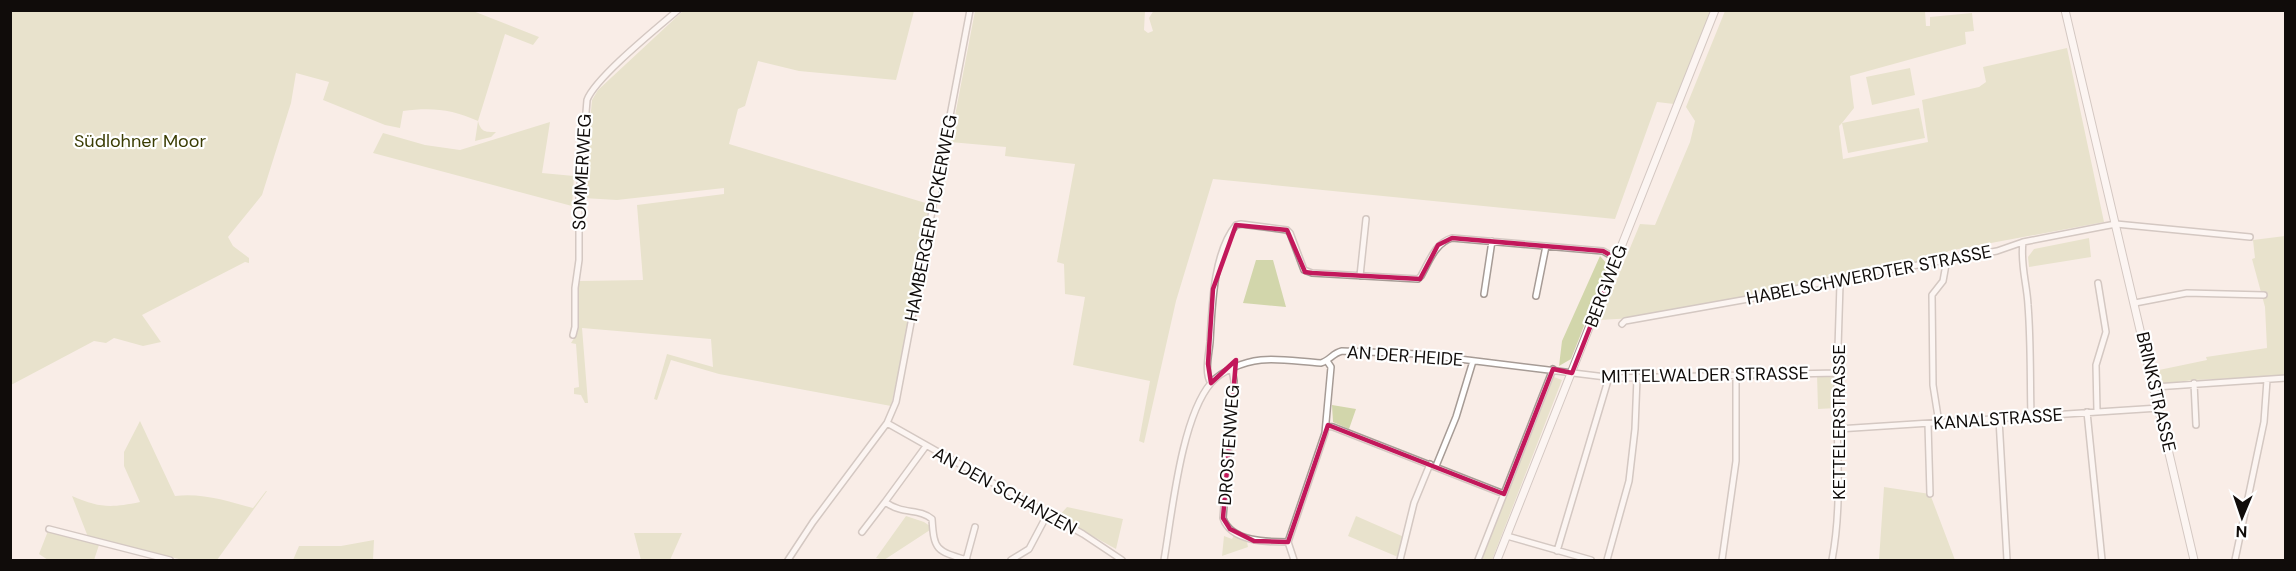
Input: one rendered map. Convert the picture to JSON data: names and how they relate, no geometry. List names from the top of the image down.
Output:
{
  "streets": {
    "main road": ["BERGWEG", "BRINKSTRASSE"],
    "street": [
      "SOMMERWEG",
      "HAMBERGER PICKERWEG",
      "HABELSCHWERDTER STRASSE",
      "AN DER HEIDE",
      "MITTELWALDER STRASSE",
      "KANALSTRASSE",
      "KETTELERSTRASSE",
      "DROSTENWEG",
      "AN DEN SCHANZEN"
    ]
  },
  "crossings": [
    ["HAMBERGER PICKERWEG", "AN DEN SCHANZEN"],
    ["HABELSCHWERDTER STRASSE", "BRINKSTRASSE"],
    ["BERGWEG", "AN DER HEIDE"],
    ["BERGWEG", "MITTELWALDER STRASSE"],
    ["AN DER HEIDE", "MITTELWALDER STRASSE"],
    ["AN DER HEIDE", "DROSTENWEG"],
    ["MITTELWALDER STRASSE", "KETTELERSTRASSE"],
    ["BRINKSTRASSE", "KANALSTRASSE"],
    ["KANALSTRASSE", "KETTELERSTRASSE"]
  ],
  "parks": ["Südlohner Moor"],
  "north": "bottom"
}
